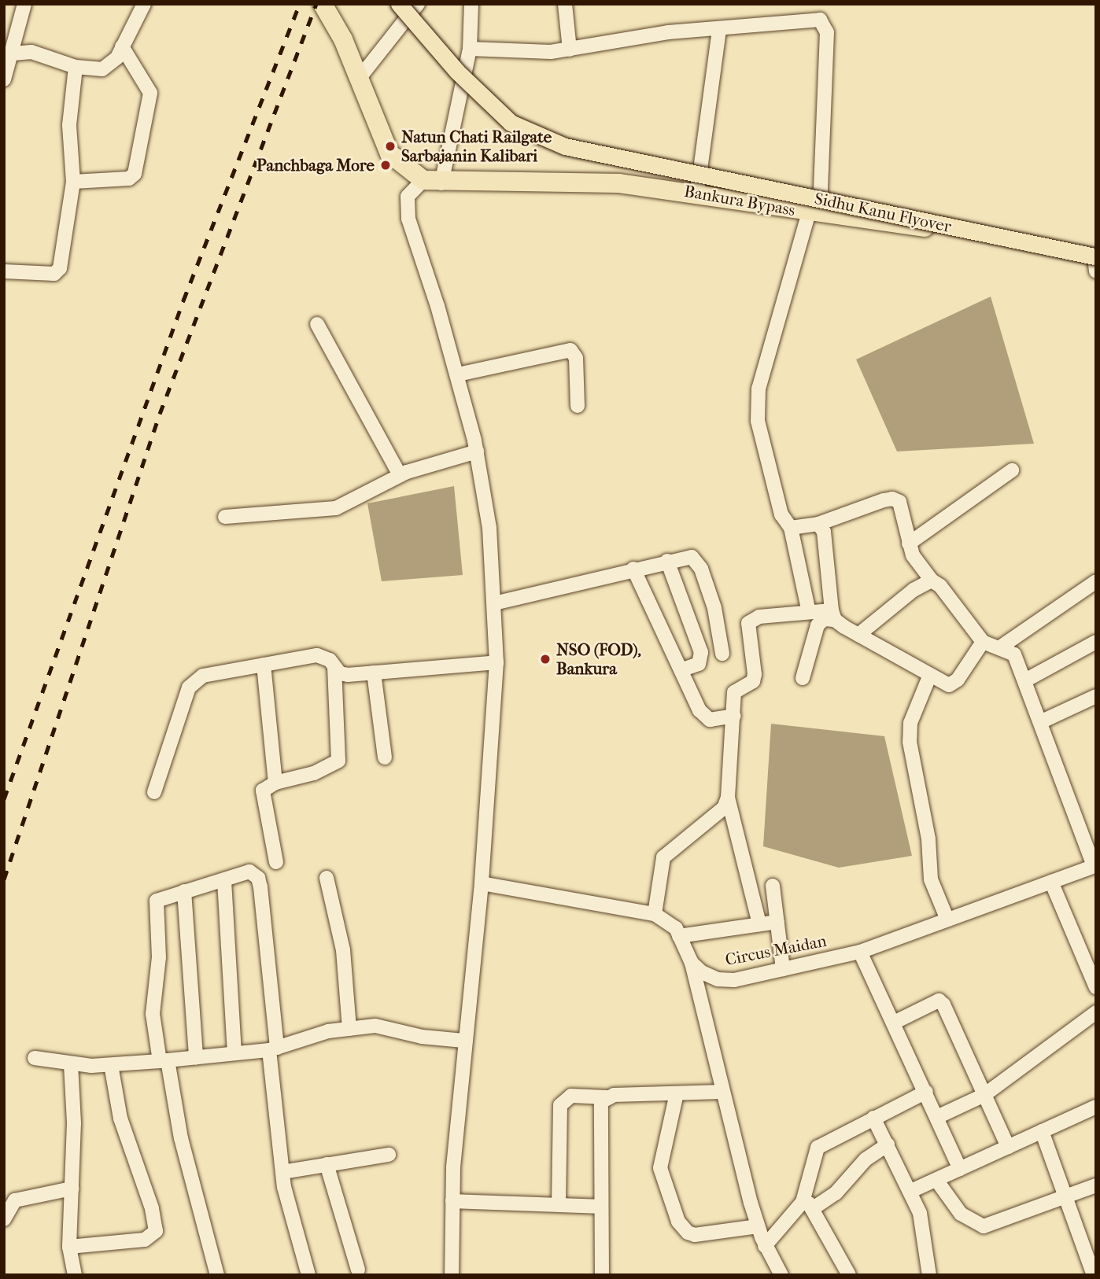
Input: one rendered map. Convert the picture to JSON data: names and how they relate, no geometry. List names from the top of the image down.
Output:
{
  "streets": {
    "highway": ["Bankura Bypass"],
    "main road": ["Sidhu Kanu Flyover"],
    "street": ["Circus Maidan"]
  },
  "crossings": [
    ["Bankura Bypass", "Sidhu Kanu Flyover"]
  ],
  "places": ["Natun Chati Railgate Sarbajanin Kalibari", "Panchbaga More", "NSO (FOD), Bankura"]
}
